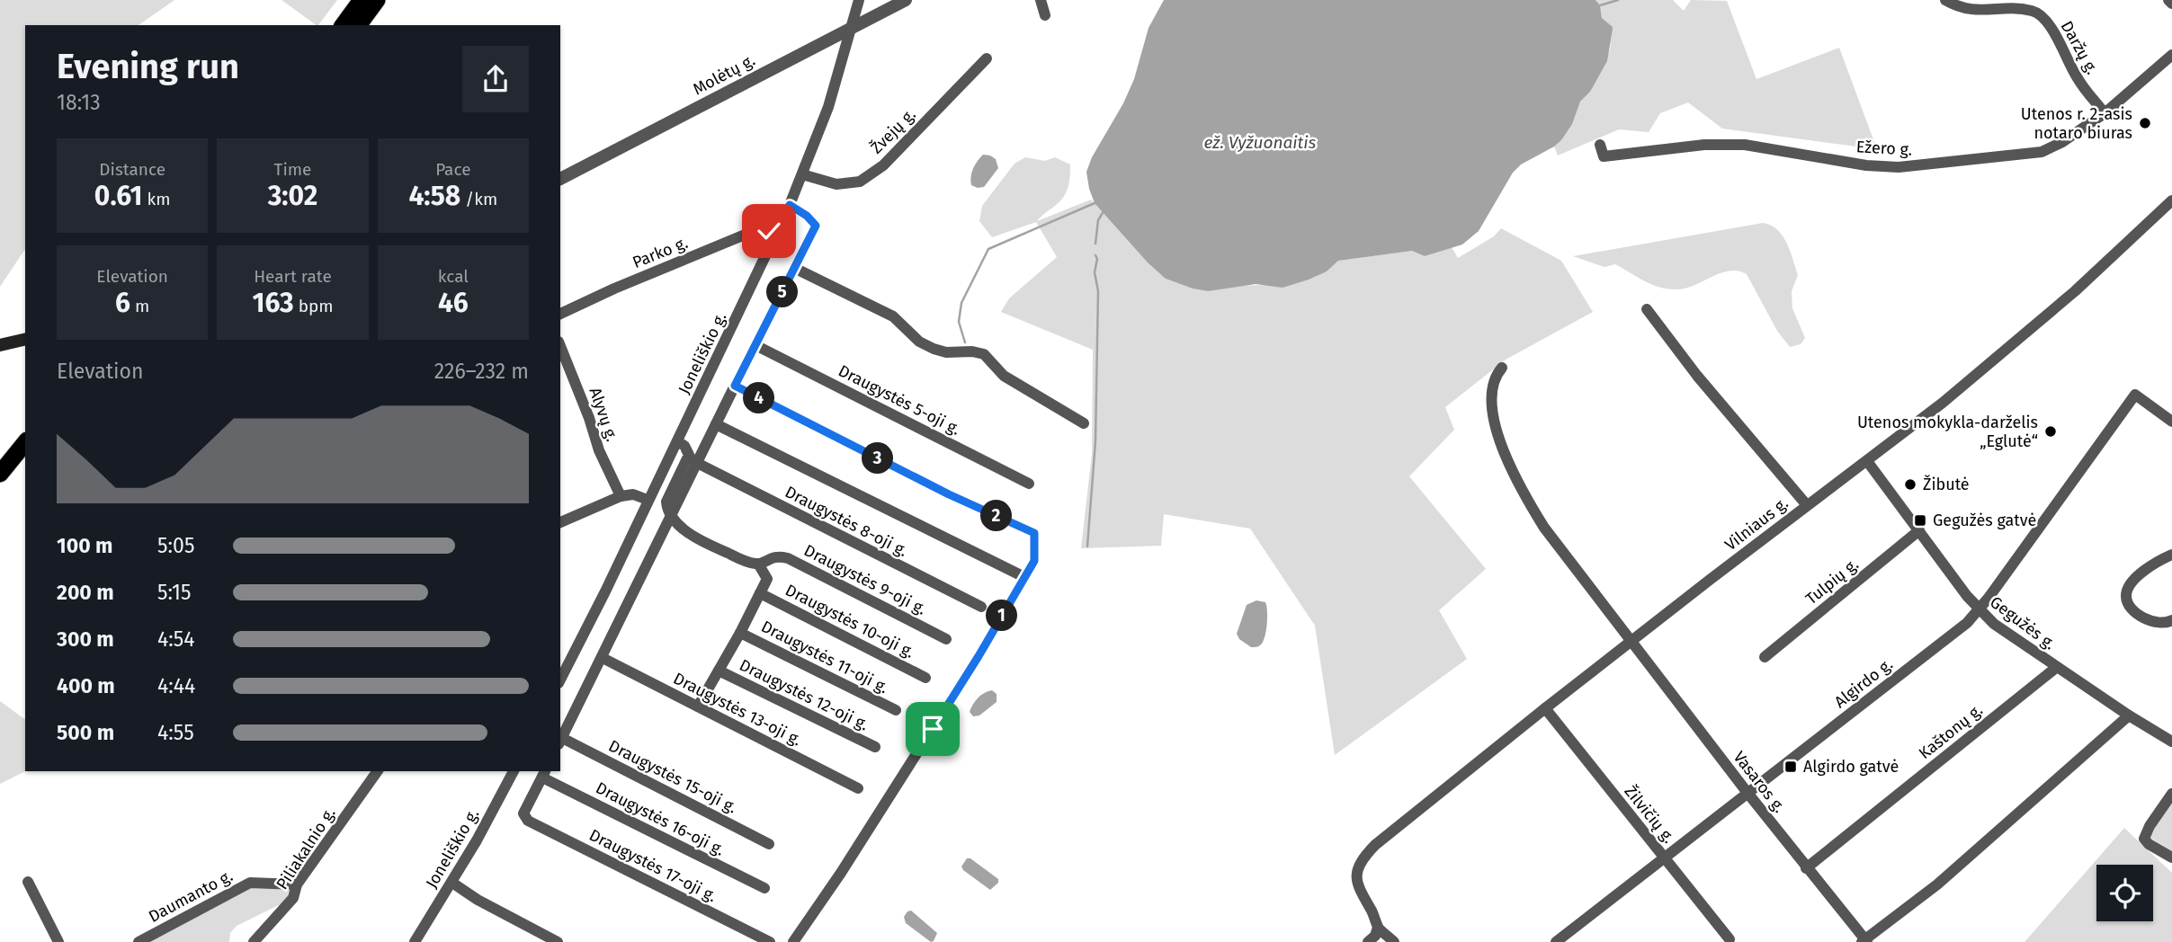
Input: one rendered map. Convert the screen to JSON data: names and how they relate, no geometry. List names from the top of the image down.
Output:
{
  "streets": {
    "street": [
      "Daržų g.",
      "Molėtų g.",
      "Žvejų g.",
      "Ežero g.",
      "Parko g.",
      "Joneliškio g.",
      "Draugystės 5-oji g.",
      "Alyvų g.",
      "Draugystės 8-oji g.",
      "Vilniaus g.",
      "Draugystės 9-oji g.",
      "Tulpių g.",
      "Draugystės 10-oji g.",
      "Gegužės g.",
      "Draugystės 11-oji g.",
      "Algirdo g.",
      "Draugystės 12-oji g.",
      "Draugystės 13-oji g.",
      "Kaštonų g.",
      "Draugystės 15-oji g.",
      "Vasaros g.",
      "Žilvičių g.",
      "Draugystės 16-oji g.",
      "Piliakalnio g.",
      "Draugystės 17-oji g.",
      "Daumanto g."
    ]
  },
  "crossings": [
    ["Daržų g.", "Ežero g."],
    ["Molėtų g.", "Joneliškio g."],
    ["Žvejų g.", "Joneliškio g."],
    ["Parko g.", "Joneliškio g."],
    ["Vilniaus g.", "Gegužės g."],
    ["Vilniaus g.", "Vasaros g."],
    ["Vilniaus g.", "Žilvičių g."],
    ["Tulpių g.", "Gegužės g."],
    ["Gegužės g.", "Algirdo g."],
    ["Gegužės g.", "Kaštonų g."],
    ["Gegužės g.", "Vasaros g."],
    ["Algirdo g.", "Vasaros g."],
    ["Algirdo g.", "Žilvičių g."],
    ["Kaštonų g.", "Vasaros g."],
    ["Draugystės 16-oji g.", "Draugystės 17-oji g."],
    ["Piliakalnio g.", "Daumanto g."]
  ],
  "water": ["ež. Vyžuonaitis"],
  "places": {
    "other": ["Utenos r. 2-asis notaro biuras", "Utenos mokykla-darželis „Eglutė“", "Žibutė"],
    "transit": ["Gegužės gatvė", "Algirdo gatvė"]
  },
  "page": {
    "heading": ["Evening run", "18:13"],
    "stats": [
      ["Distance", "0.61 km"],
      ["Time", "3:02"],
      ["Pace", "4:58 /km"],
      ["Elevation", "6 m"],
      ["Heart rate", "163 bpm"],
      ["kcal", "46"]
    ],
    "pins": [
      "5",
      "4",
      "3",
      "2",
      "1"
    ],
    "chart": ["Elevation", "226–232 m"],
    "list": [
      {
        "name": "100 m",
        "note": "5:05"
      },
      {
        "name": "200 m",
        "note": "5:15"
      },
      {
        "name": "300 m",
        "note": "4:54"
      },
      {
        "name": "400 m",
        "note": "4:44"
      },
      {
        "name": "500 m",
        "note": "4:55"
      }
    ]
  }
}
